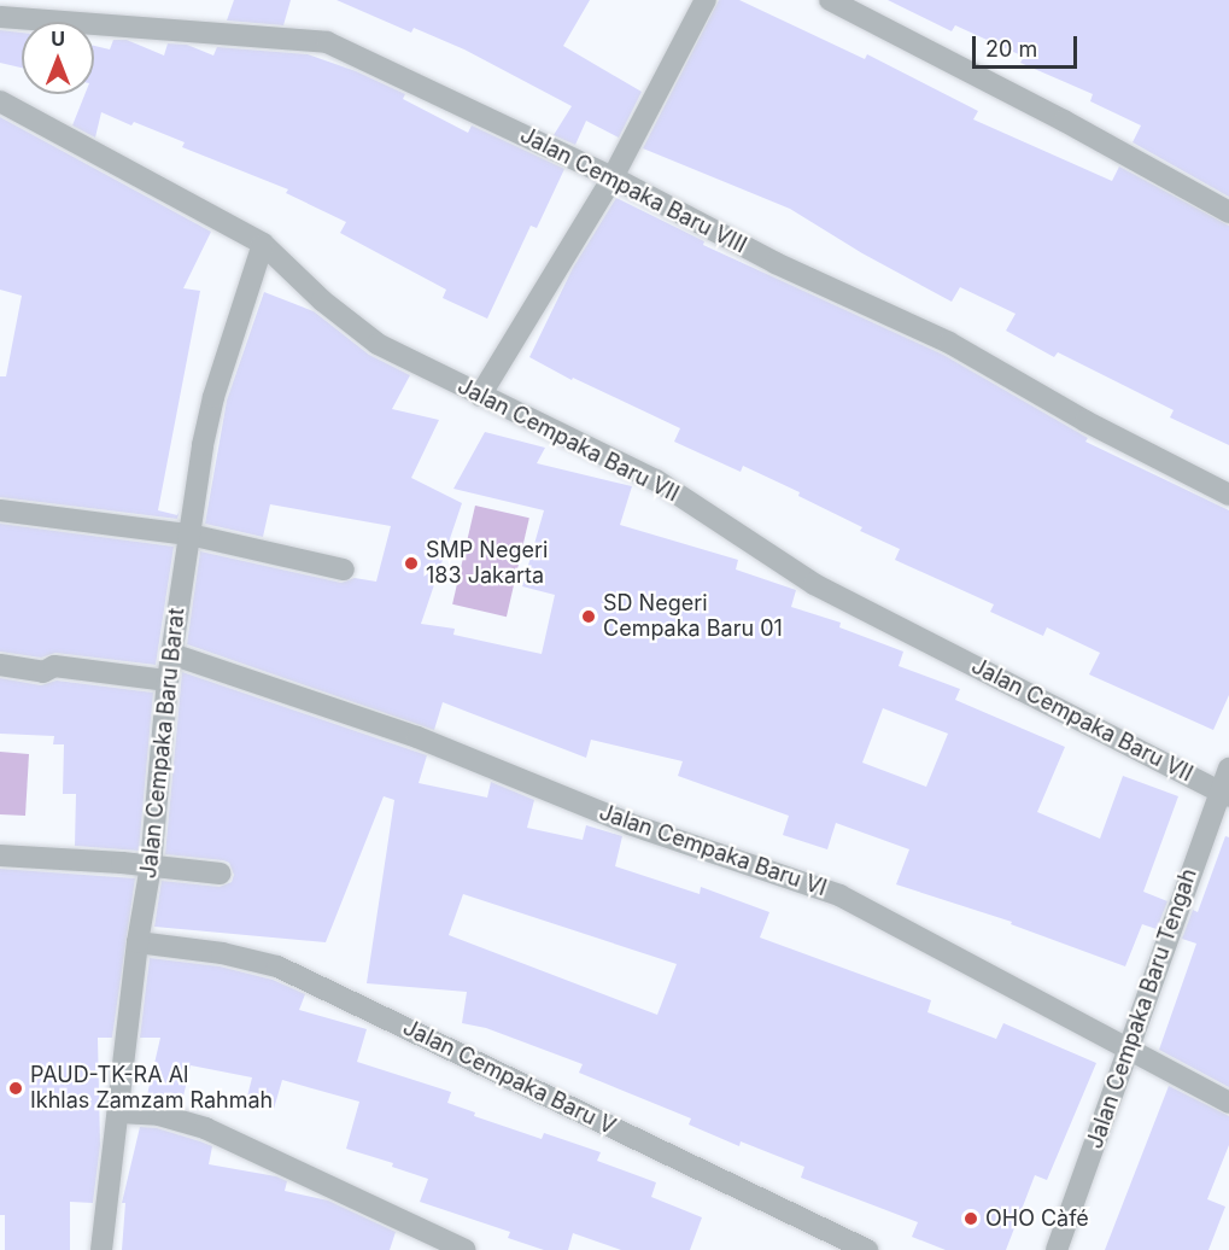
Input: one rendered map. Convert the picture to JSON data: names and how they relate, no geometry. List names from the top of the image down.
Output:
{
  "streets": {
    "street": [
      "Jalan Cempaka Baru VIII",
      "Jalan Cempaka Baru VII",
      "Jalan Cempaka Baru Barat",
      "Jalan Cempaka Baru VI",
      "Jalan Cempaka Baru Tengah",
      "Jalan Cempaka Baru V"
    ]
  },
  "crossings": [
    ["Jalan Cempaka Baru VII", "Jalan Cempaka Baru Barat"],
    ["Jalan Cempaka Baru VII", "Jalan Cempaka Baru Tengah"],
    ["Jalan Cempaka Baru Barat", "Jalan Cempaka Baru VI"],
    ["Jalan Cempaka Baru Barat", "Jalan Cempaka Baru V"],
    ["Jalan Cempaka Baru VI", "Jalan Cempaka Baru Tengah"]
  ],
  "places": [
    "SMP Negeri 183 Jakarta",
    "SD Negeri Cempaka Baru 01",
    "PAUD-TK-RA Al Ikhlas Zamzam Rahmah",
    "OHO Càfé"
  ],
  "scale_bar": "20 m",
  "north": "top"
}
